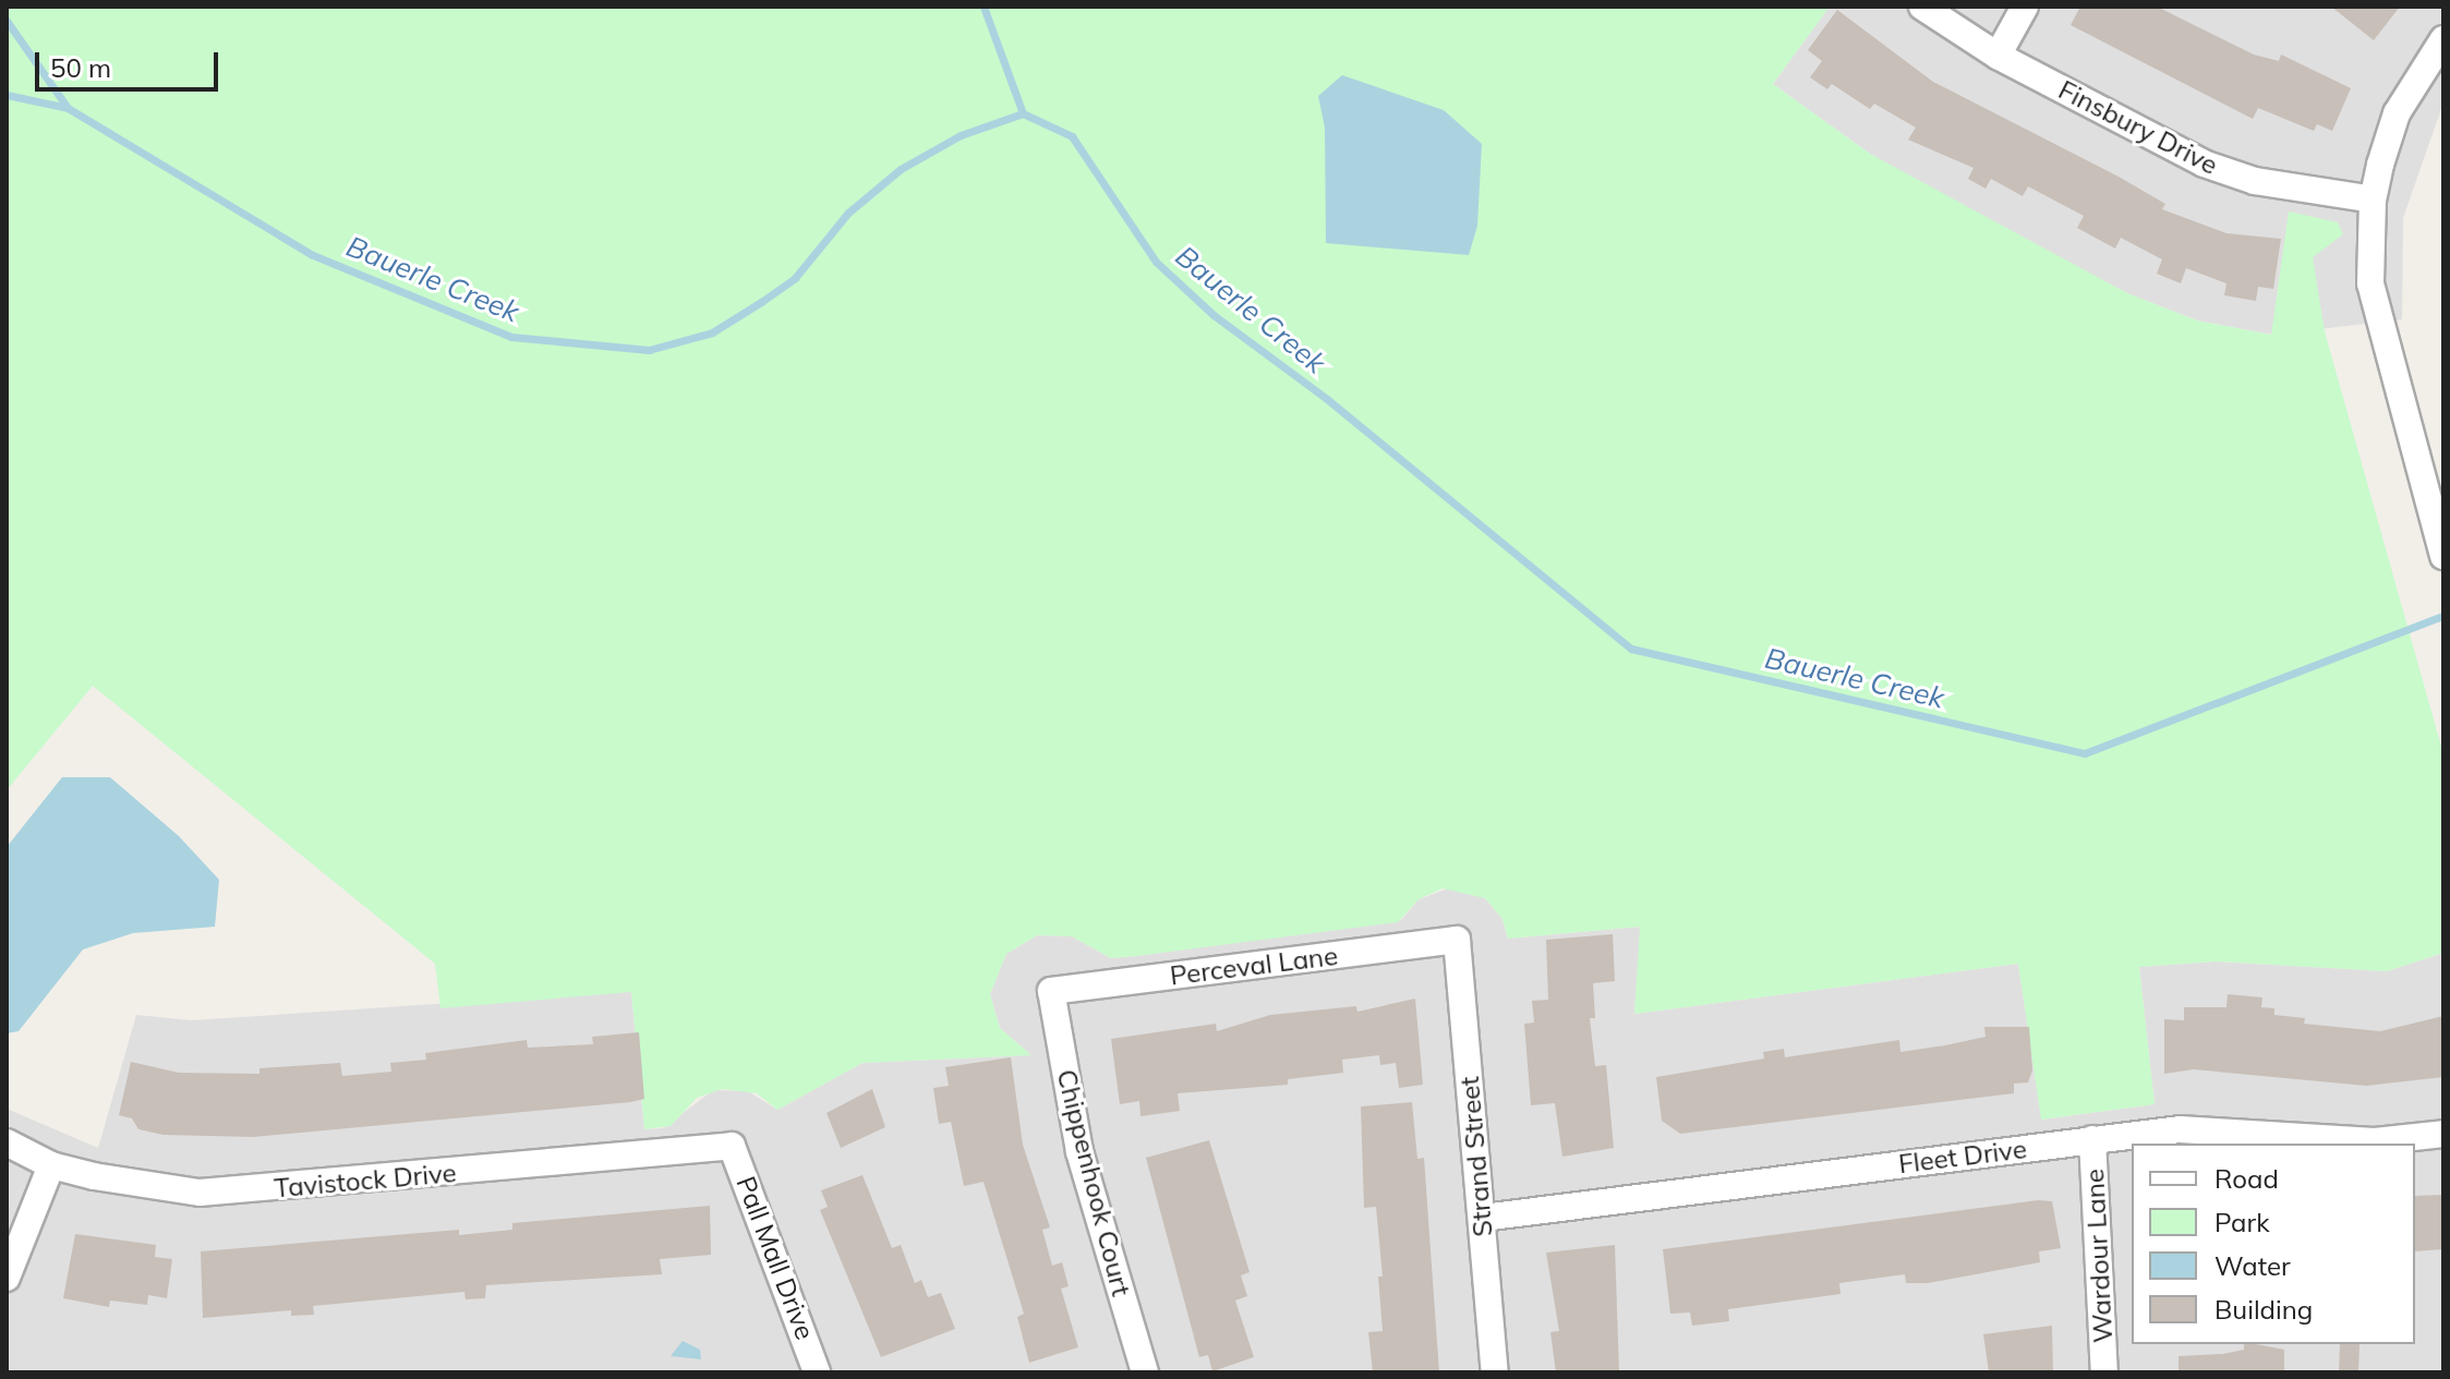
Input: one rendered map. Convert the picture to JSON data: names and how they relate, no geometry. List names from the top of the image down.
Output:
{
  "streets": {
    "street": [
      "Finsbury Drive",
      "Perceval Lane",
      "Strand Street",
      "Fleet Drive",
      "Tavistock Drive",
      "Chippenhook Court",
      "Wardour Lane",
      "Pall Mall Drive"
    ]
  },
  "crossings": [
    ["Perceval Lane", "Strand Street"],
    ["Perceval Lane", "Chippenhook Court"],
    ["Strand Street", "Fleet Drive"],
    ["Fleet Drive", "Wardour Lane"],
    ["Tavistock Drive", "Pall Mall Drive"]
  ],
  "water": ["Bauerle Creek"],
  "legend": [
    "Road",
    "Park",
    "Water",
    "Building"
  ],
  "scale_bar": "50 m"
}
